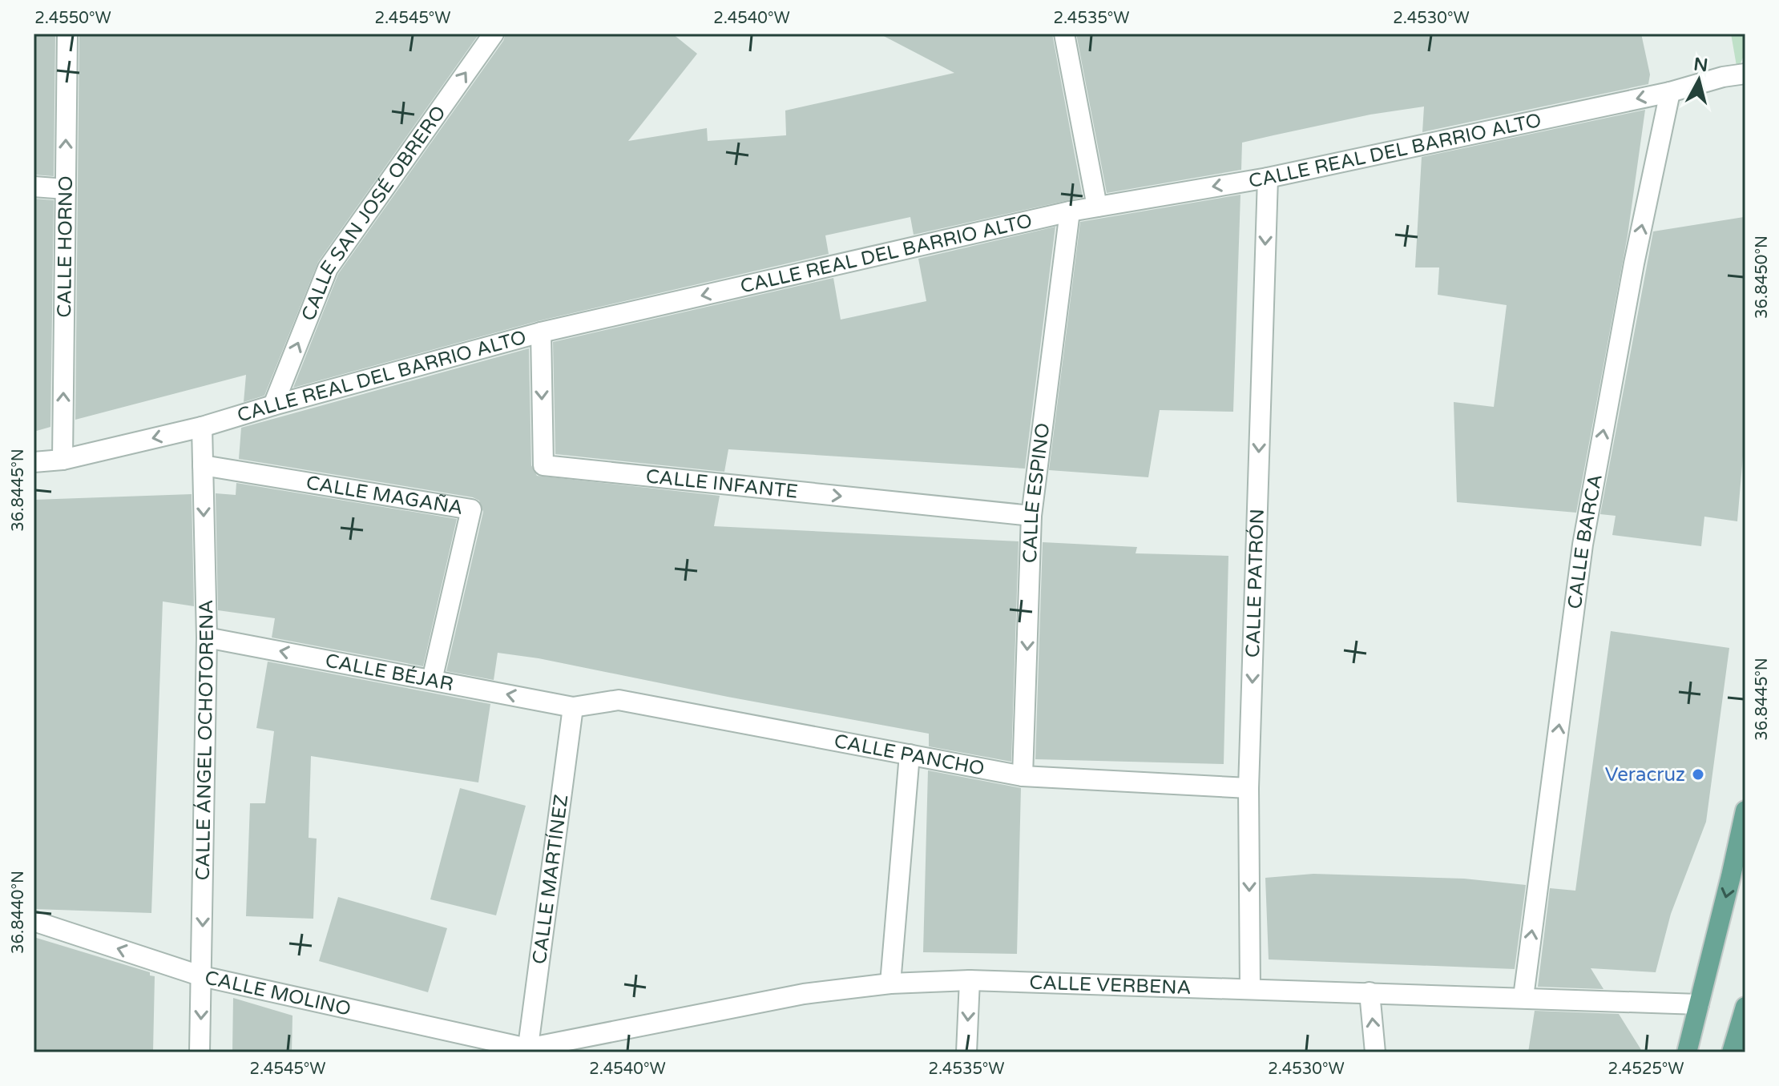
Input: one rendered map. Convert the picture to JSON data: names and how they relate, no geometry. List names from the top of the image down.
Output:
{
  "streets": {
    "street": [
      "CALLE REAL DEL BARRIO ALTO",
      "CALLE SAN JOSÉ OBRERO",
      "CALLE HORNO",
      "CALLE INFANTE",
      "CALLE ESPINO",
      "CALLE MAGAÑA",
      "CALLE BARCA",
      "CALLE PATRÓN",
      "CALLE BÉJAR",
      "CALLE ÁNGEL OCHOTORENA",
      "CALLE PANCHO",
      "CALLE MARTÍNEZ",
      "CALLE VERBENA",
      "CALLE MOLINO"
    ]
  },
  "crossings": [
    ["CALLE REAL DEL BARRIO ALTO", "CALLE SAN JOSÉ OBRERO"],
    ["CALLE REAL DEL BARRIO ALTO", "CALLE HORNO"],
    ["CALLE REAL DEL BARRIO ALTO", "CALLE INFANTE"],
    ["CALLE REAL DEL BARRIO ALTO", "CALLE ESPINO"],
    ["CALLE REAL DEL BARRIO ALTO", "CALLE BARCA"],
    ["CALLE REAL DEL BARRIO ALTO", "CALLE PATRÓN"],
    ["CALLE REAL DEL BARRIO ALTO", "CALLE ÁNGEL OCHOTORENA"],
    ["CALLE INFANTE", "CALLE ESPINO"],
    ["CALLE ESPINO", "CALLE PANCHO"],
    ["CALLE MAGAÑA", "CALLE BÉJAR"],
    ["CALLE MAGAÑA", "CALLE ÁNGEL OCHOTORENA"],
    ["CALLE BARCA", "CALLE VERBENA"],
    ["CALLE PATRÓN", "CALLE PANCHO"],
    ["CALLE PATRÓN", "CALLE VERBENA"],
    ["CALLE BÉJAR", "CALLE ÁNGEL OCHOTORENA"],
    ["CALLE BÉJAR", "CALLE PANCHO"],
    ["CALLE BÉJAR", "CALLE MARTÍNEZ"],
    ["CALLE ÁNGEL OCHOTORENA", "CALLE MOLINO"],
    ["CALLE PANCHO", "CALLE MARTÍNEZ"],
    ["CALLE MARTÍNEZ", "CALLE VERBENA"],
    ["CALLE MARTÍNEZ", "CALLE MOLINO"],
    ["CALLE VERBENA", "CALLE MOLINO"]
  ],
  "one_way": [
    "CALLE REAL DEL BARRIO ALTO",
    "CALLE SAN JOSÉ OBRERO",
    "CALLE HORNO",
    "CALLE INFANTE",
    "CALLE ESPINO",
    "CALLE BARCA",
    "CALLE PATRÓN",
    "CALLE BÉJAR",
    "CALLE ÁNGEL OCHOTORENA"
  ],
  "places": ["Veracruz"],
  "north": "top",
  "coordinates": [
    "2.4550°W",
    "2.4545°W",
    "2.4540°W",
    "2.4535°W",
    "2.4530°W",
    "36.8450°N",
    "36.8445°N",
    "36.8440°N",
    "2.4525°W"
  ]
}
